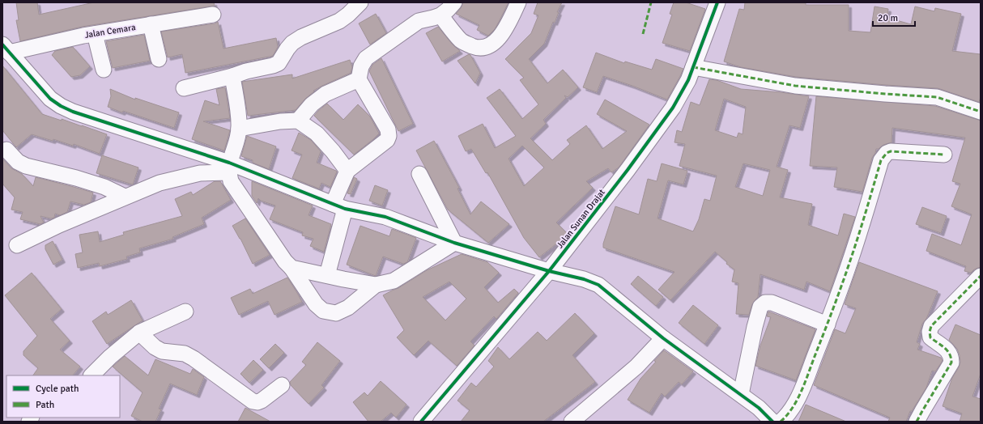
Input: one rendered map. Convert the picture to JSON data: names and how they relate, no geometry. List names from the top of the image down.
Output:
{
  "streets": {
    "street": ["Jalan Cemara", "Jalan Sunan Drajat"]
  },
  "legend": ["Cycle path", "Path"],
  "scale_bar": "20 m"
}
